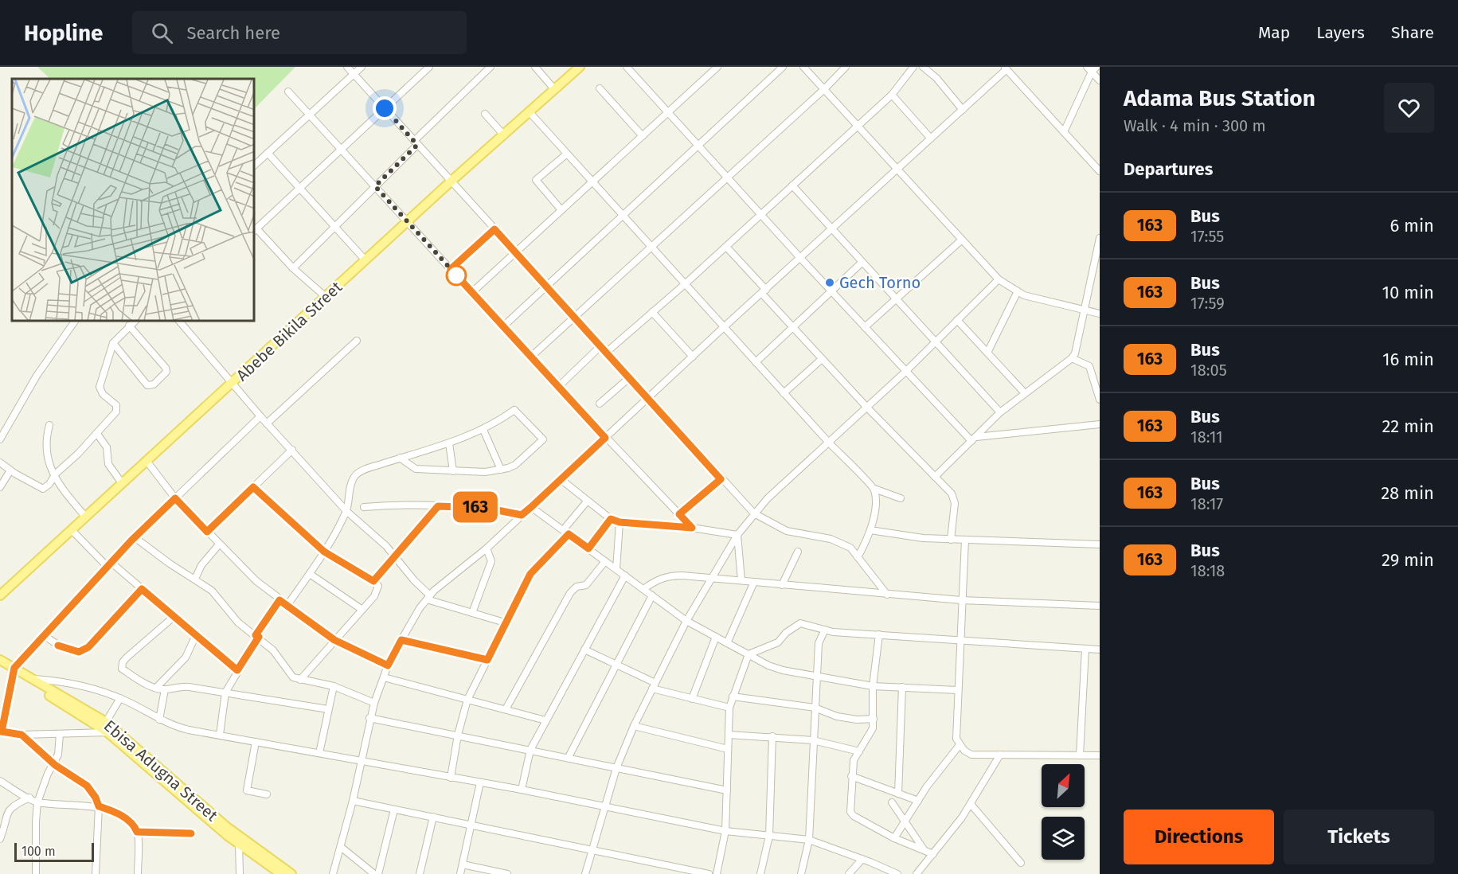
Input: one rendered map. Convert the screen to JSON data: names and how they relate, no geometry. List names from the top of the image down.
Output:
{
  "streets": {
    "main road": ["Abebe Bikila Street", "Ebisa Adugna Street"]
  },
  "places": ["Gech Torno"],
  "lines": ["bus line 163"],
  "scale_bar": "100 m",
  "north": "top right",
  "page": {
    "header": "Hopline",
    "search": "Search here",
    "nav": ["Map", "Layers", "Share"],
    "on_map": "163",
    "heading": [
      ["Adama Bus Station", "Walk · 4 min · 300 m"],
      "Departures"
    ],
    "list": [
      {
        "mark": "163",
        "name": "Bus",
        "note": "17:55",
        "value": "6 min"
      },
      {
        "mark": "163",
        "name": "Bus",
        "note": "17:59",
        "value": "10 min"
      },
      {
        "mark": "163",
        "name": "Bus",
        "note": "18:05",
        "value": "16 min"
      },
      {
        "mark": "163",
        "name": "Bus",
        "note": "18:11",
        "value": "22 min"
      },
      {
        "mark": "163",
        "name": "Bus",
        "note": "18:17",
        "value": "28 min"
      },
      {
        "mark": "163",
        "name": "Bus",
        "note": "18:18",
        "value": "29 min"
      }
    ],
    "buttons": ["Directions", "Tickets"],
    "scale": "100 m"
  }
}
